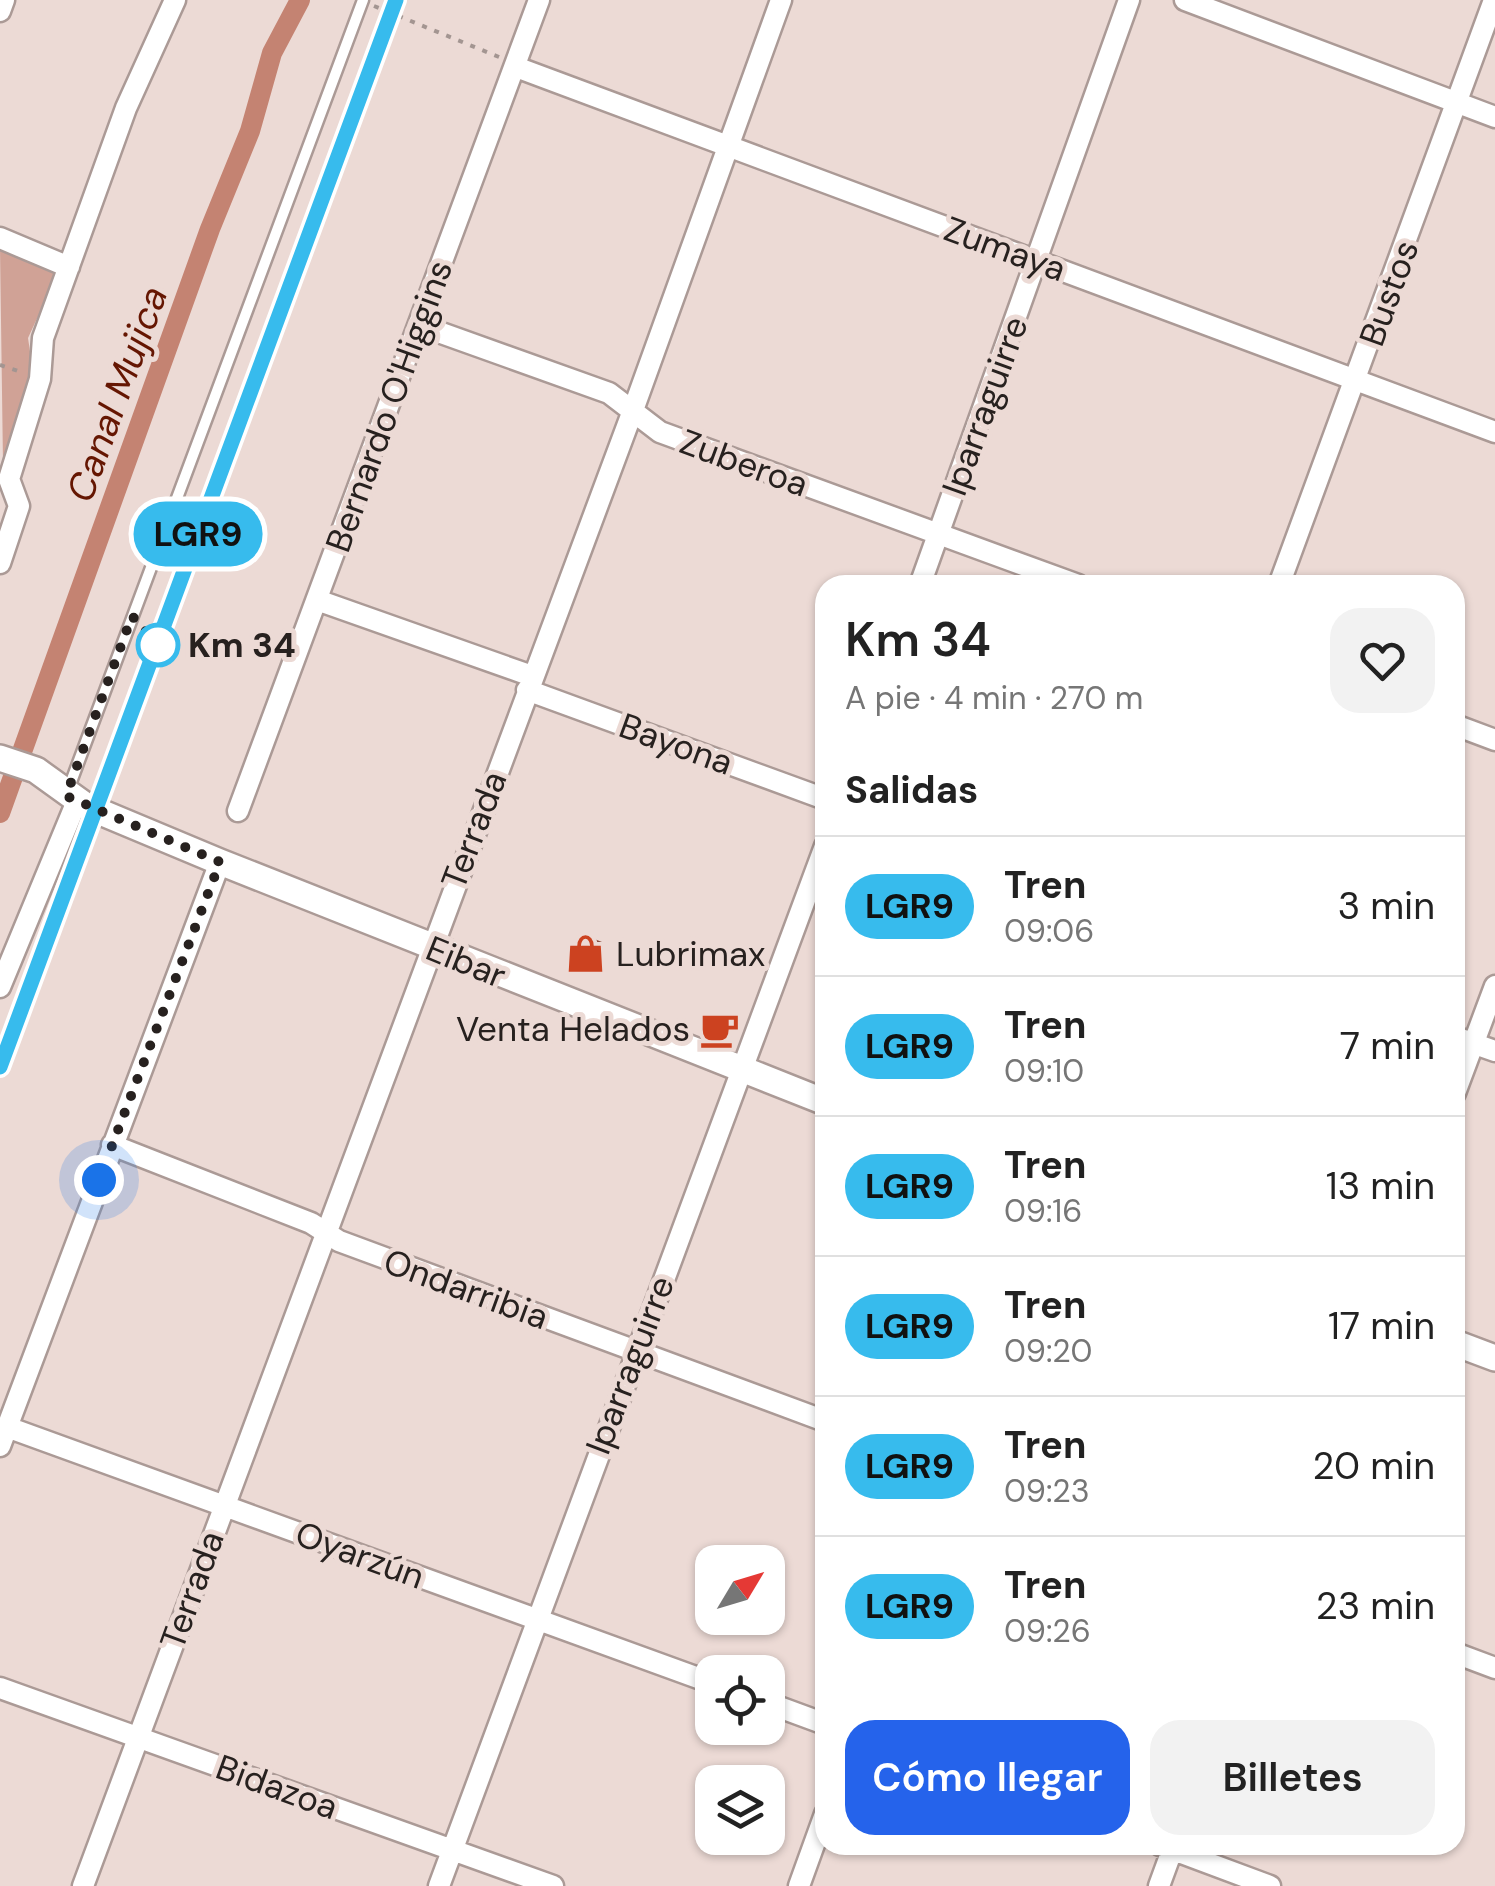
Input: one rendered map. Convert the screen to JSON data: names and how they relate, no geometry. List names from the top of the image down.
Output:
{
  "streets": {
    "street": [
      "Zumaya",
      "Bustos",
      "Bernardo O'Higgins",
      "Iparraguirre",
      "Zuberoa",
      "Bayona",
      "Terrada",
      "Eibar",
      "Ondarribia",
      "Oyarzún",
      "Bidazoa"
    ]
  },
  "crossings": [
    ["Zumaya", "Bustos"],
    ["Zumaya", "Bernardo O'Higgins"],
    ["Zumaya", "Iparraguirre"],
    ["Zumaya", "Terrada"],
    ["Bernardo O'Higgins", "Zuberoa"],
    ["Bernardo O'Higgins", "Bayona"],
    ["Iparraguirre", "Zuberoa"],
    ["Iparraguirre", "Eibar"],
    ["Iparraguirre", "Ondarribia"],
    ["Iparraguirre", "Oyarzún"],
    ["Iparraguirre", "Bidazoa"],
    ["Zuberoa", "Terrada"],
    ["Bayona", "Terrada"],
    ["Terrada", "Eibar"],
    ["Terrada", "Ondarribia"],
    ["Terrada", "Oyarzún"],
    ["Terrada", "Bidazoa"]
  ],
  "water": ["Canal Mujica"],
  "places": {
    "other": ["Km 34"],
    "shop": ["Lubrimax"],
    "cafe": ["Venta Helados"]
  },
  "north": "top right",
  "page": {
    "on_map": "LGR9",
    "heading": [
      ["Km 34", "A pie · 4 min · 270 m"],
      "Salidas"
    ],
    "list": [
      {
        "mark": "LGR9",
        "name": "Tren",
        "note": "09:06",
        "value": "3 min"
      },
      {
        "mark": "LGR9",
        "name": "Tren",
        "note": "09:10",
        "value": "7 min"
      },
      {
        "mark": "LGR9",
        "name": "Tren",
        "note": "09:16",
        "value": "13 min"
      },
      {
        "mark": "LGR9",
        "name": "Tren",
        "note": "09:20",
        "value": "17 min"
      },
      {
        "mark": "LGR9",
        "name": "Tren",
        "note": "09:23",
        "value": "20 min"
      },
      {
        "mark": "LGR9",
        "name": "Tren",
        "note": "09:26",
        "value": "23 min"
      }
    ],
    "buttons": ["Cómo llegar", "Billetes"]
  }
}
